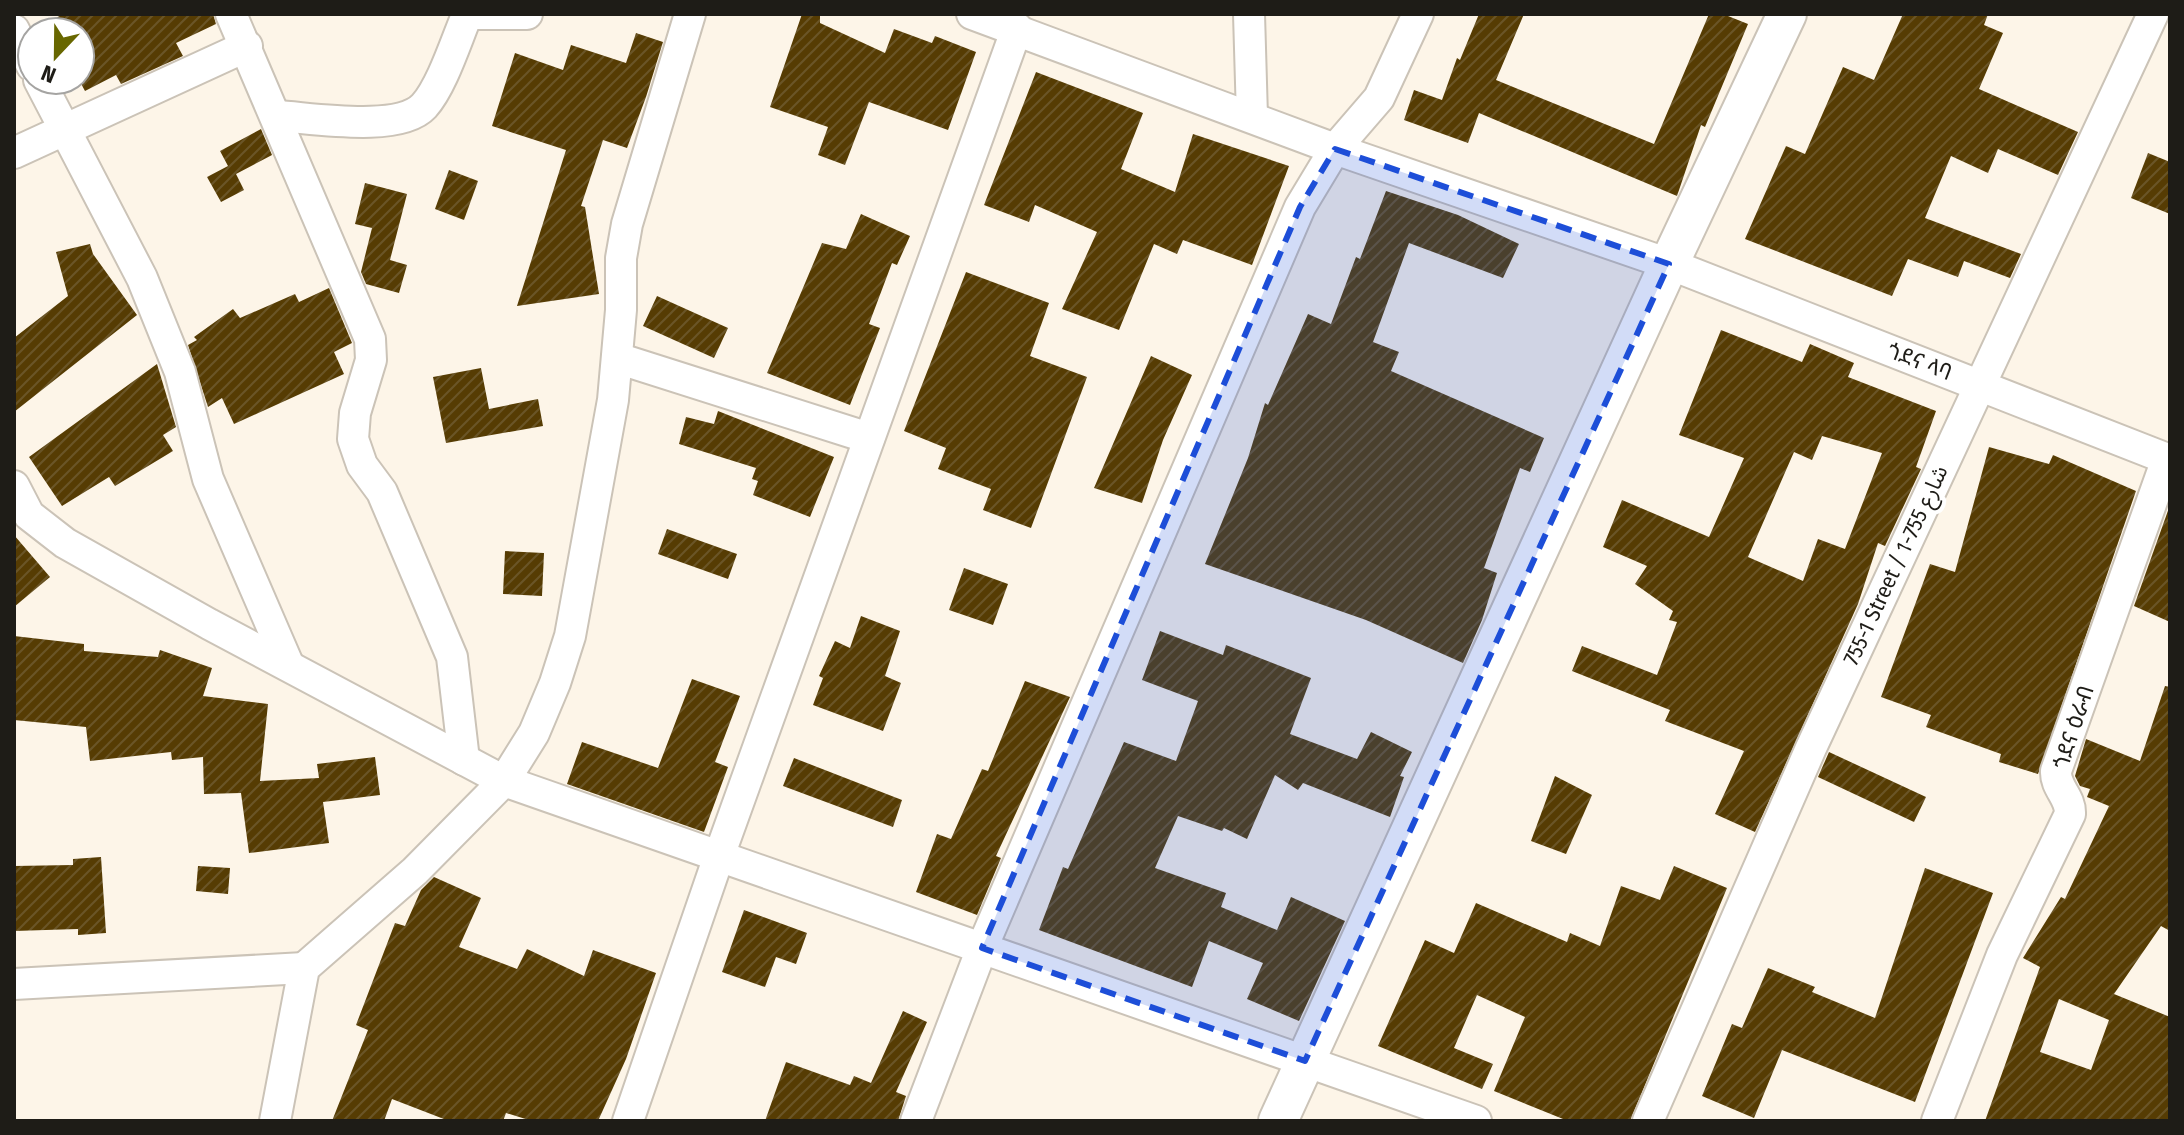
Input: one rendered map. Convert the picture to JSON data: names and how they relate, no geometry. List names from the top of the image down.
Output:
{
  "streets": {
    "street": ["ጎደና ላባ", "755-1 Street / شارع 755-1", "ጎደና ዕራብ"]
  },
  "crossings": [
    ["ጎደና ላባ", "755-1 Street / شارع 755-1"],
    ["ጎደና ላባ", "ጎደና ዕራብ"]
  ],
  "north": "bottom"
}
